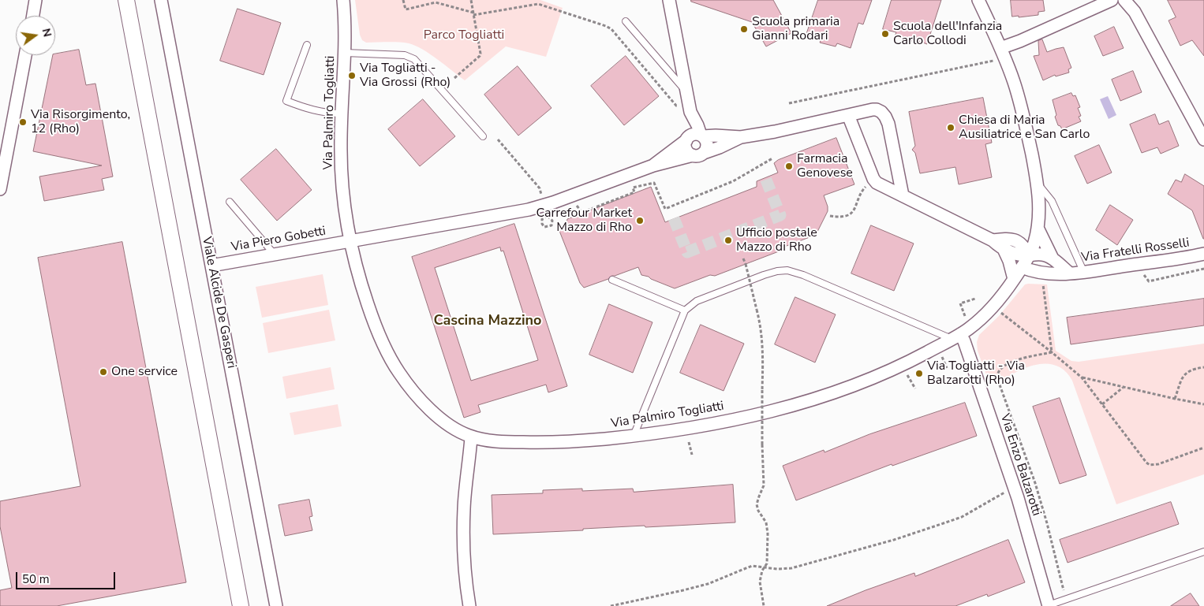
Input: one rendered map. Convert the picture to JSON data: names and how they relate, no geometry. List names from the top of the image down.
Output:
{
  "streets": {
    "street": [
      "Via Palmiro Togliatti",
      "Via Piero Gobetti",
      "Via Fratelli Rosselli",
      "Viale Alcide De Gasperi",
      "Via Enzo Balzarotti"
    ]
  },
  "crossings": [
    ["Via Palmiro Togliatti", "Via Piero Gobetti"],
    ["Via Palmiro Togliatti", "Via Fratelli Rosselli"],
    ["Via Palmiro Togliatti", "Via Enzo Balzarotti"],
    ["Via Piero Gobetti", "Viale Alcide De Gasperi"]
  ],
  "districts": ["Cascina Mazzino"],
  "parks": ["Parco Togliatti"],
  "places": [
    "Scuola primaria Gianni Rodari",
    "Scuola dell'Infanzia Carlo Collodi",
    "Via Togliatti - Via Grossi (Rho)",
    "Via Risorgimento, 12 (Rho)",
    "Chiesa di Maria Ausiliatrice e San Carlo",
    "Farmacia Genovese",
    "Carrefour Market Mazzo di Rho",
    "Ufficio postale Mazzo di Rho",
    "One service",
    "Via Togliatti - Via Balzarotti (Rho)"
  ],
  "scale_bar": "50 m",
  "north": "right"
}
